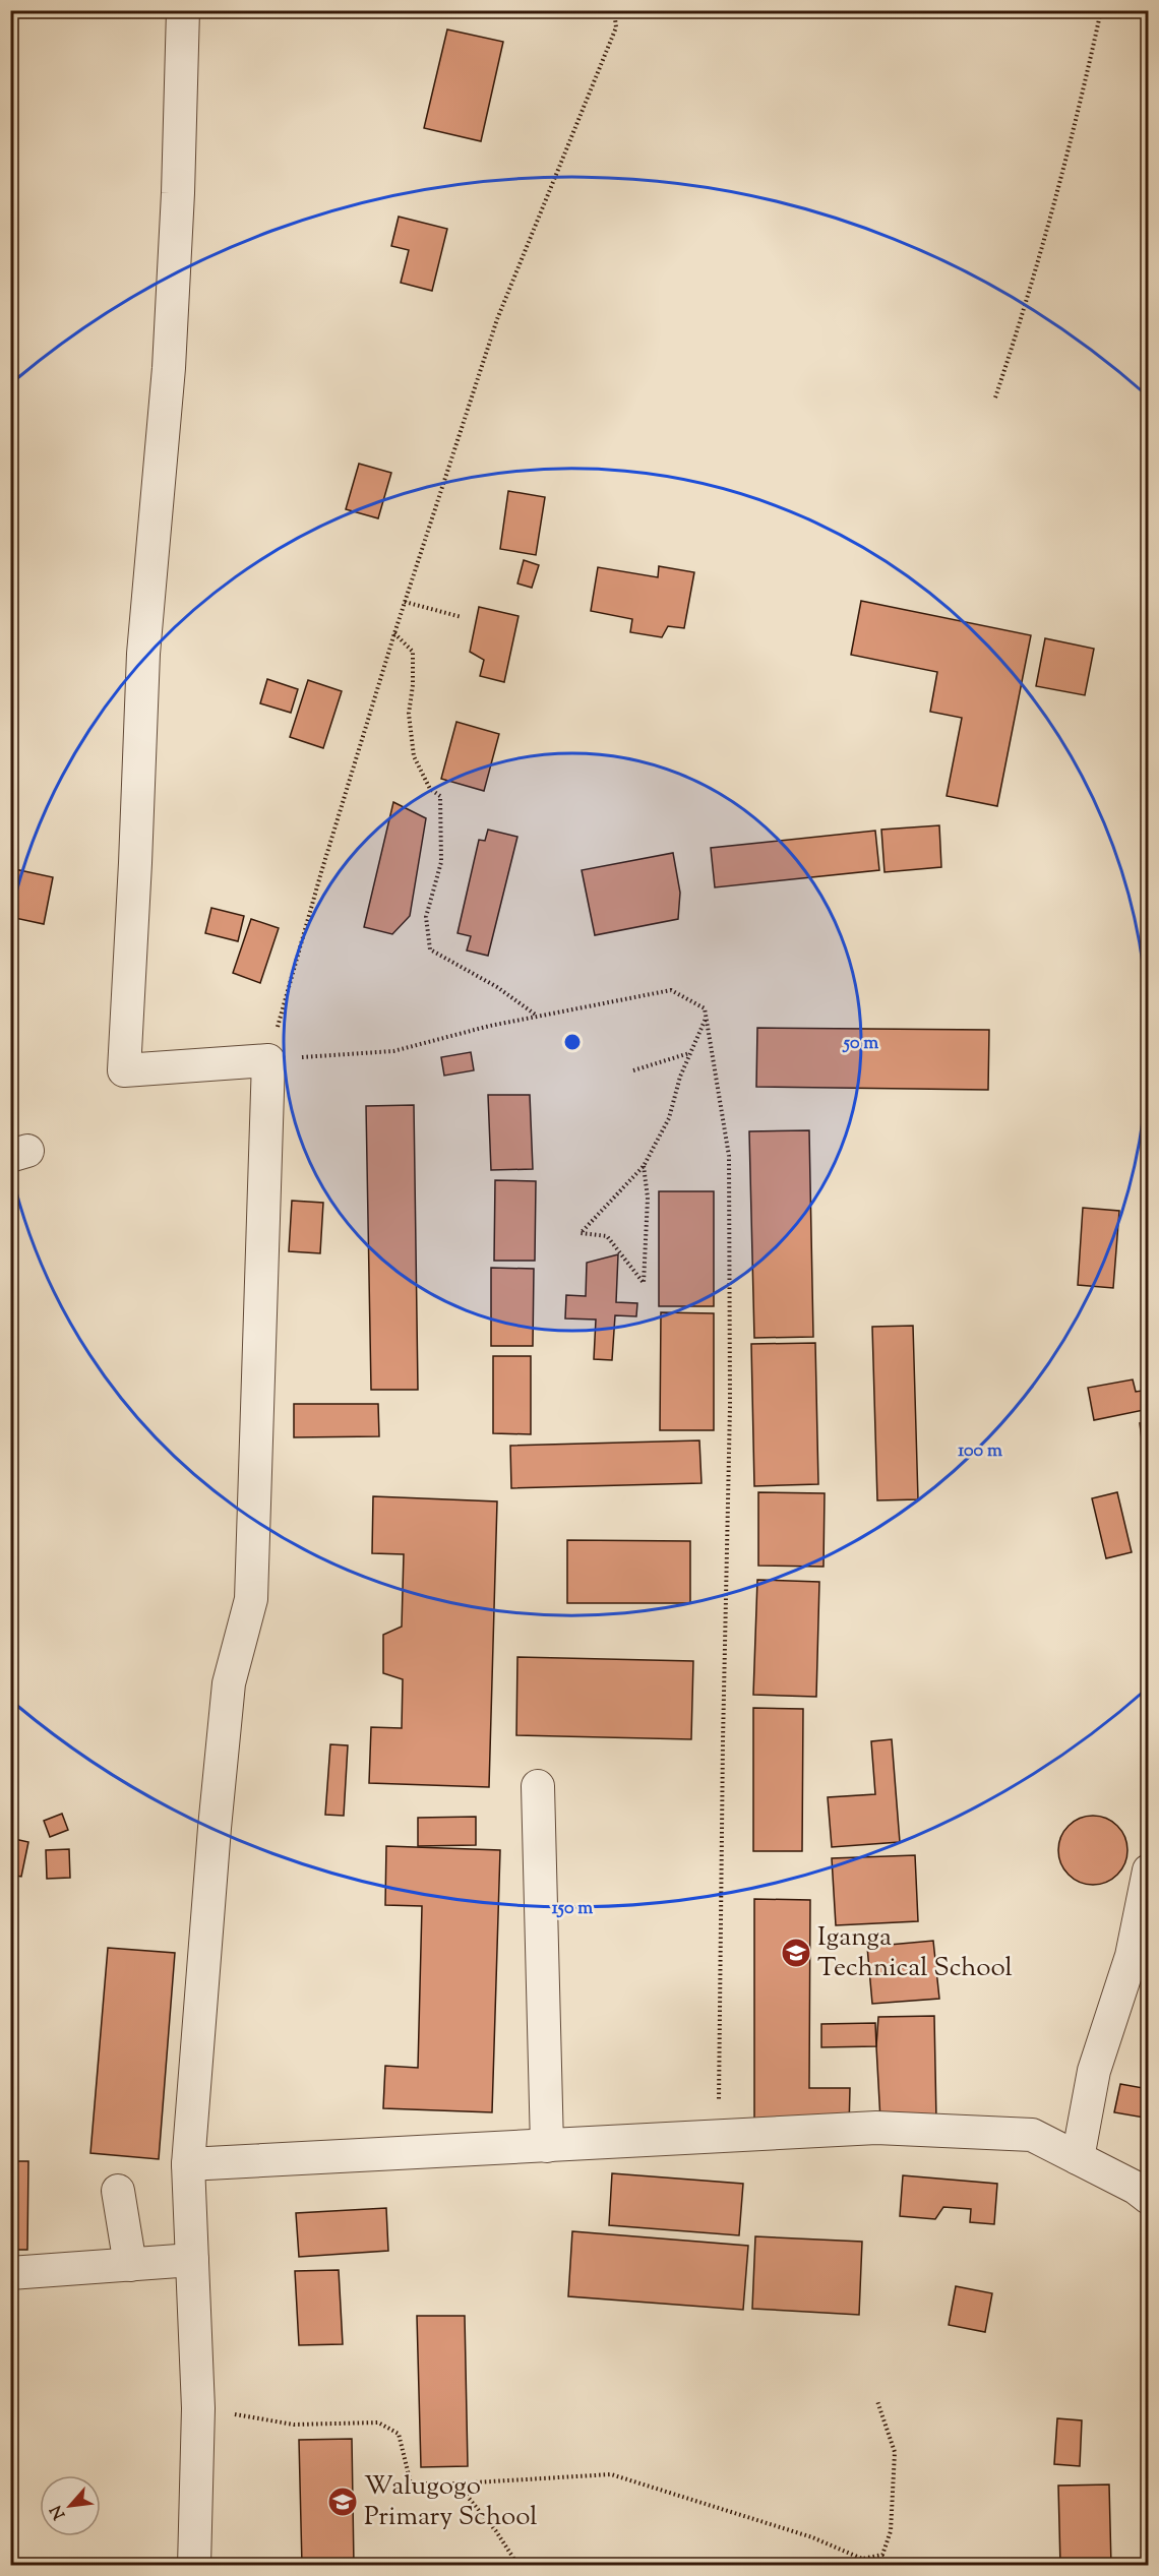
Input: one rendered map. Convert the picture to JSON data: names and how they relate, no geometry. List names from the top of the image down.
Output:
{
  "places": {
    "school or university": ["Iganga Technical School", "Walugogo Primary School"]
  },
  "north": "bottom left",
  "rings": ["50 m", "100 m", "150 m"]
}
